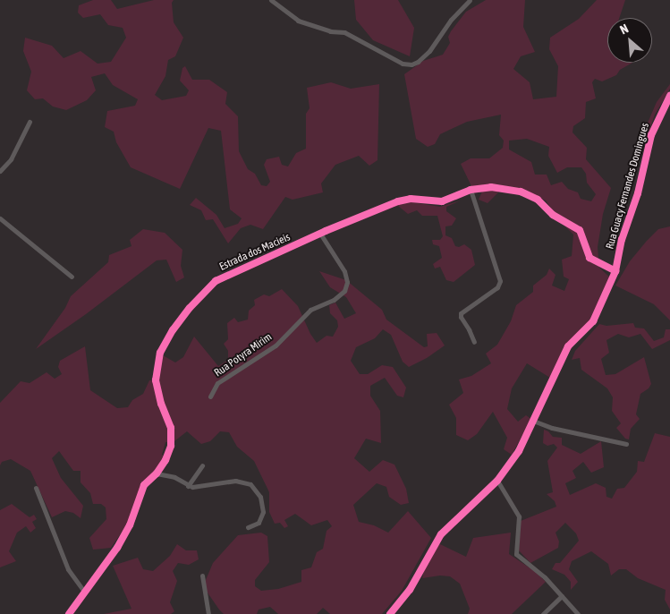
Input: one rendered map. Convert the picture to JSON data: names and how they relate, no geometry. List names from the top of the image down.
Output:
{
  "streets": {
    "street": ["Rua Guacy Fernandes Domingues", "Estrada dos Macieis", "Rua Potyra Mirim"]
  },
  "crossings": [
    ["Rua Guacy Fernandes Domingues", "Estrada dos Macieis"],
    ["Estrada dos Macieis", "Rua Potyra Mirim"]
  ],
  "north": "top left"
}
